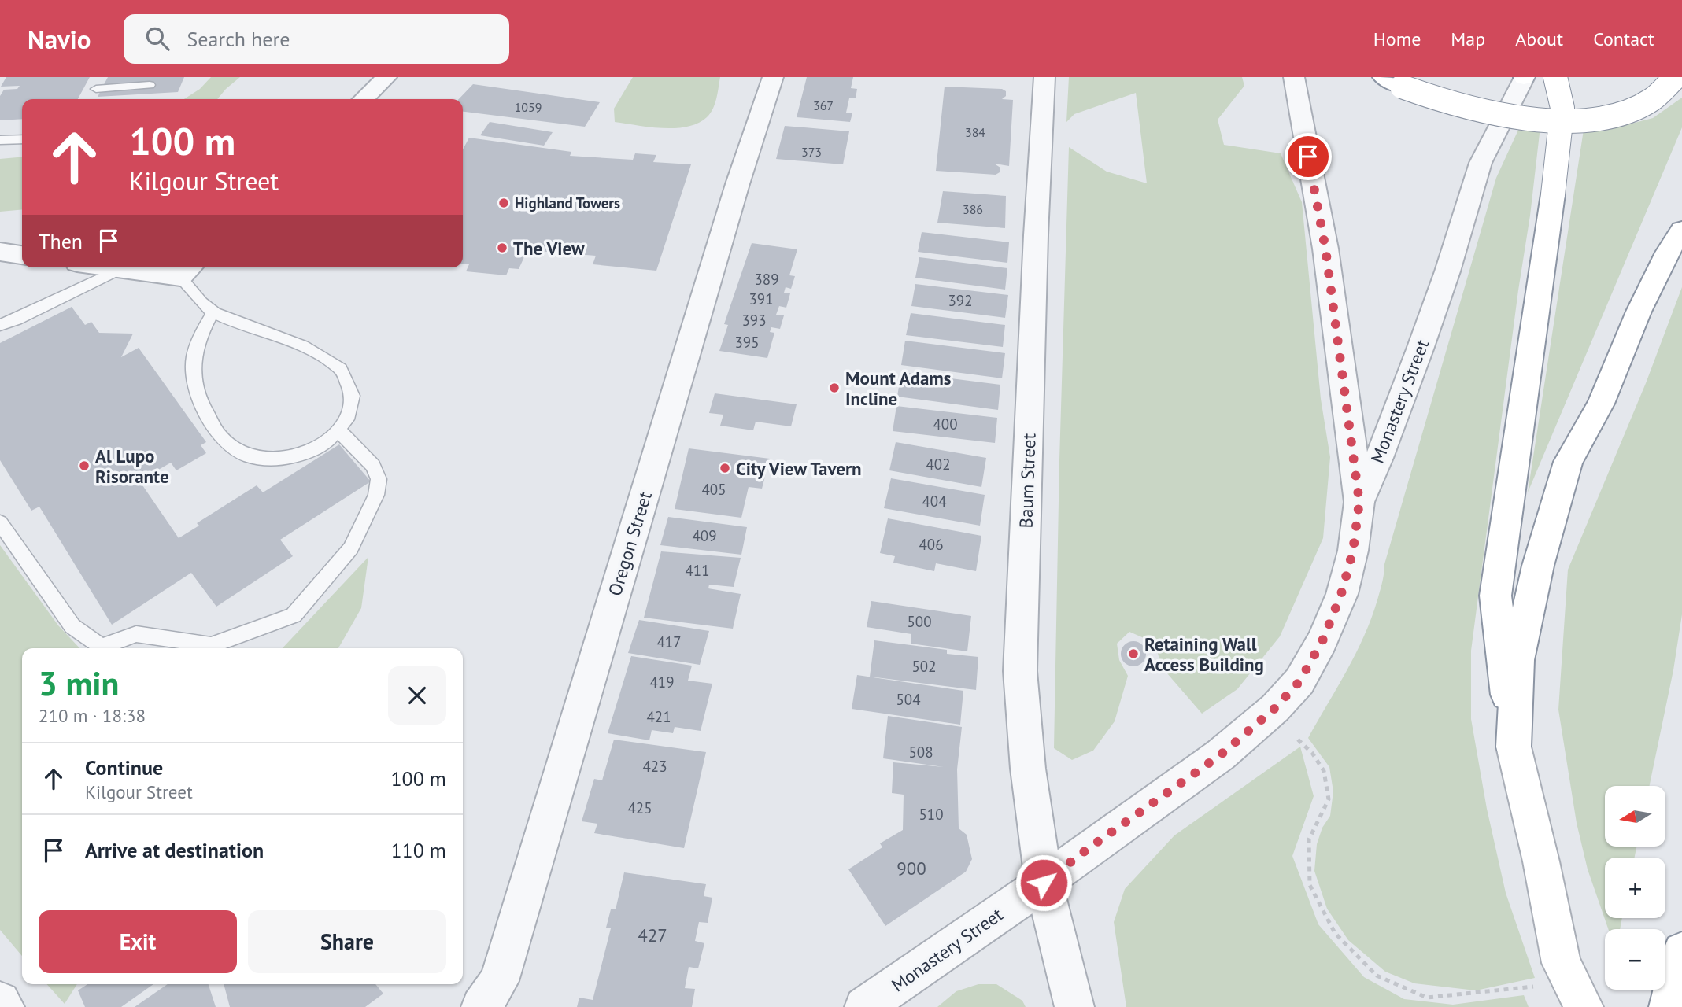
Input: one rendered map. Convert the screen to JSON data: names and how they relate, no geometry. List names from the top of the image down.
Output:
{
  "streets": {
    "street": ["Monastery Street", "Baum Street", "Oregon Street"]
  },
  "crossings": [
    ["Monastery Street", "Baum Street"]
  ],
  "places": [
    "Highland Towers",
    "The View",
    "Mount Adams Incline",
    "Al Lupo Risorante",
    "City View Tavern",
    "Retaining Wall Access Building"
  ],
  "house_numbers": [
    "367",
    "1059",
    "384",
    "373",
    "386",
    "389",
    "391",
    "392",
    "393",
    "395",
    "400",
    "402",
    "405",
    "404",
    "409",
    "406",
    "411",
    "500",
    "417",
    "502",
    "419",
    "504",
    "421",
    "508",
    "423",
    "425",
    "510",
    "900",
    "427"
  ],
  "north": "left",
  "page": {
    "header": "Navio",
    "search": "Search here",
    "nav": [
      "Home",
      "Map",
      "About",
      "Contact"
    ],
    "turn": ["100 m", "Kilgour Street"],
    "then": "Then",
    "heading": ["3 min", "210 m · 18:38"],
    "list": [
      {
        "name": "Continue",
        "note": "Kilgour Street",
        "value": "100 m"
      },
      {
        "name": "Arrive at destination",
        "value": "110 m"
      }
    ],
    "map_buttons": ["+", "−"],
    "buttons": ["Exit", "Share"]
  }
}
